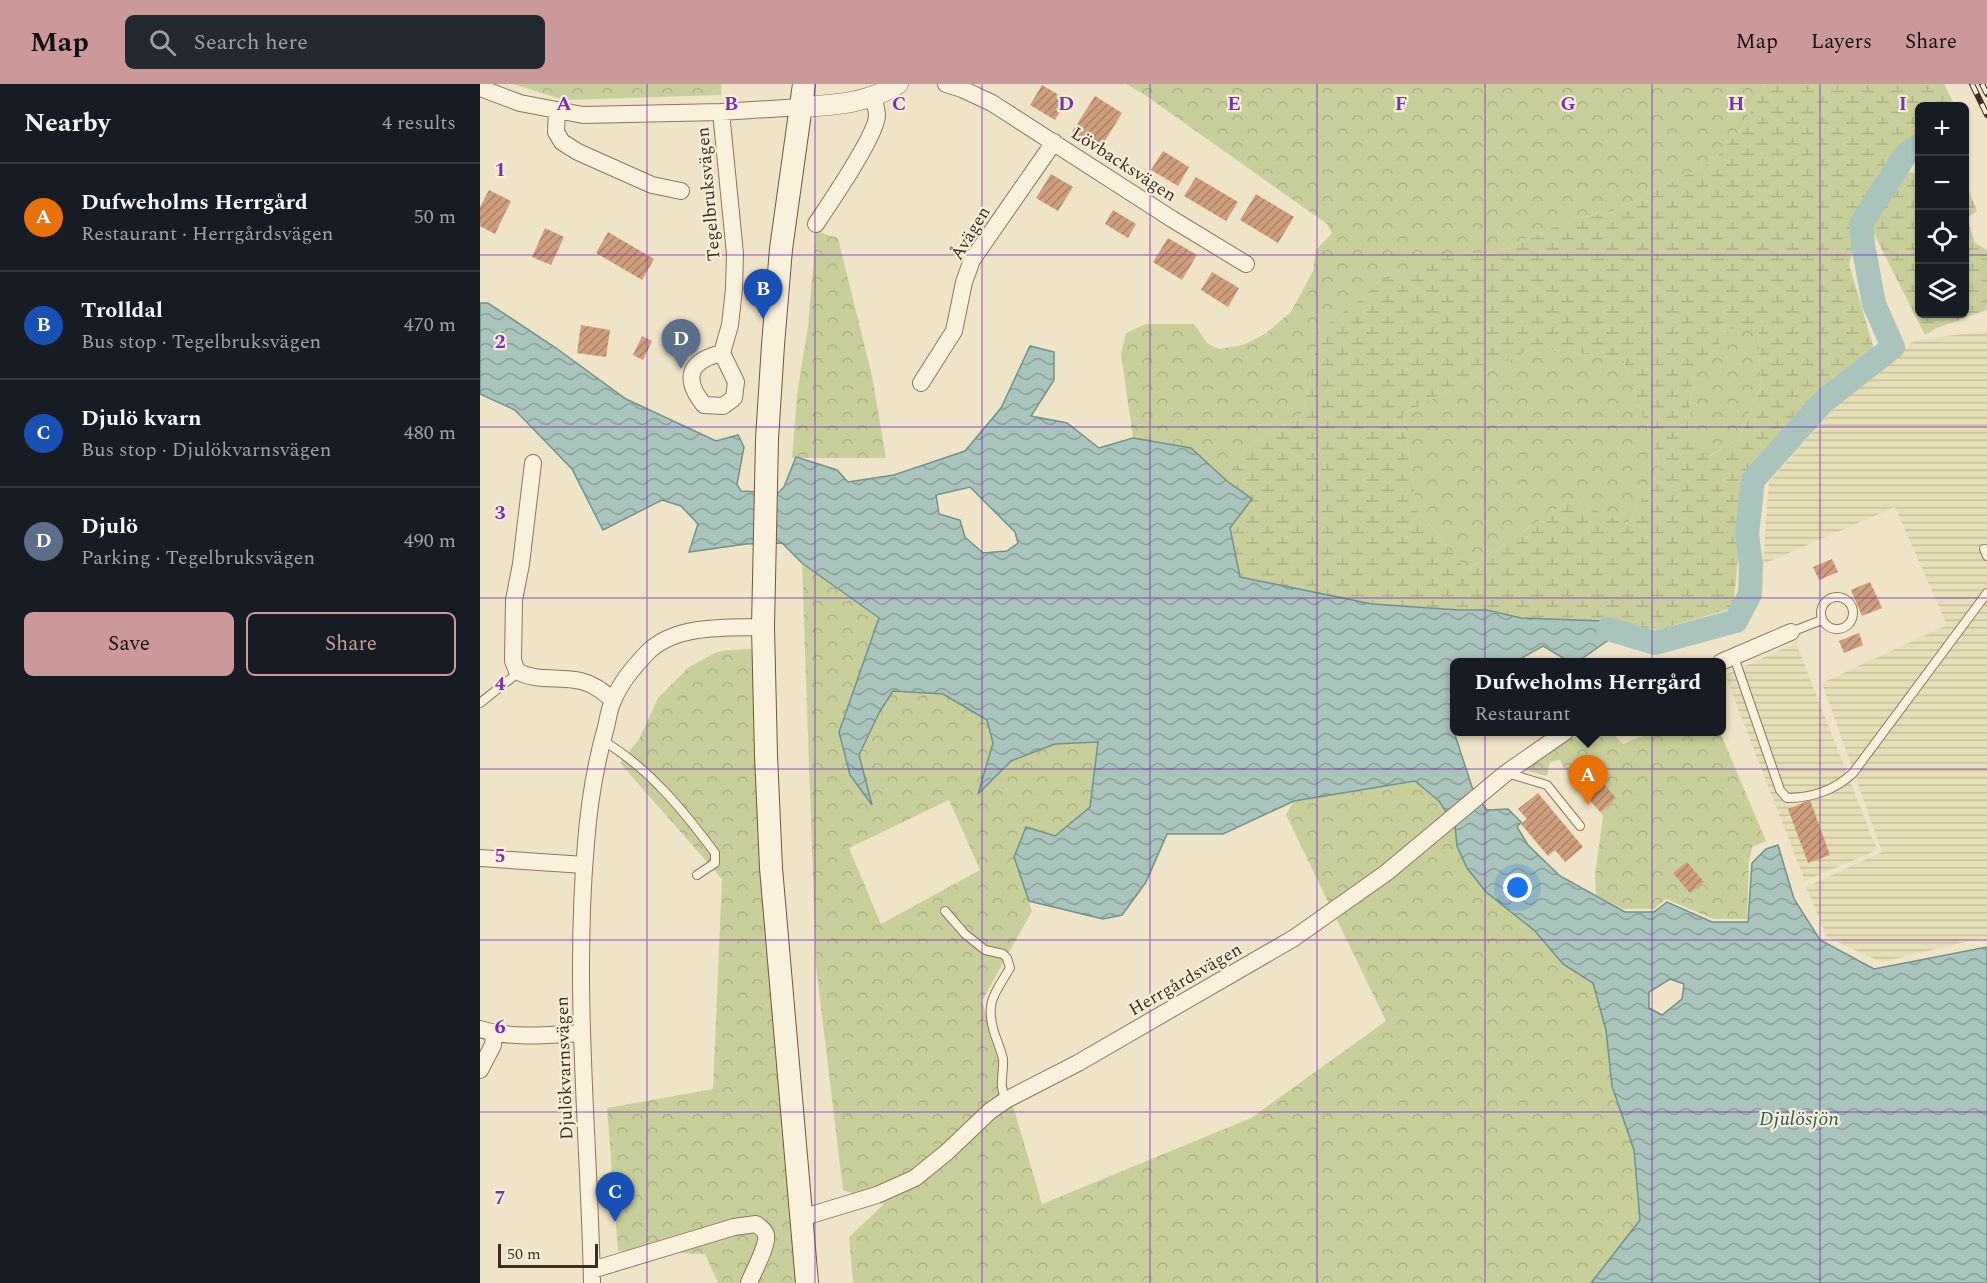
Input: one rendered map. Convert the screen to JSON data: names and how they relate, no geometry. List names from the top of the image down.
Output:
{
  "streets": {
    "street": [
      "Lövbacksvägen",
      "Tegelbruksvägen",
      "Åvägen",
      "Herrgårdsvägen",
      "Djulökvarnsvägen"
    ]
  },
  "crossings": [
    ["Lövbacksvägen", "Åvägen"]
  ],
  "water": ["Djulösjön"],
  "scale_bar": "50 m",
  "page": {
    "header": "Map",
    "search": "Search here",
    "nav": ["Map", "Layers", "Share"],
    "heading": ["Nearby", "4 results"],
    "map_buttons": ["+", "−"],
    "list": [
      {
        "mark": "A",
        "name": "Dufweholms Herrgård",
        "note": "Restaurant · Herrgårdsvägen",
        "value": "50 m"
      },
      {
        "mark": "B",
        "name": "Trolldal",
        "note": "Bus stop · Tegelbruksvägen",
        "value": "470 m"
      },
      {
        "mark": "C",
        "name": "Djulö kvarn",
        "note": "Bus stop · Djulökvarnsvägen",
        "value": "480 m"
      },
      {
        "mark": "D",
        "name": "Djulö",
        "note": "Parking · Tegelbruksvägen",
        "value": "490 m"
      }
    ],
    "pins": [
      "B",
      "D",
      "A",
      "C"
    ],
    "buttons": ["Save", "Share"],
    "popup": ["Dufweholms Herrgård", "Restaurant"],
    "scale": "50 m"
  },
  "grid": {
    "columns": [
      "A",
      "B",
      "C",
      "D",
      "E",
      "F",
      "G",
      "H",
      "I"
    ],
    "rows": [
      "1",
      "2",
      "3",
      "4",
      "5",
      "6",
      "7"
    ]
  }
}
